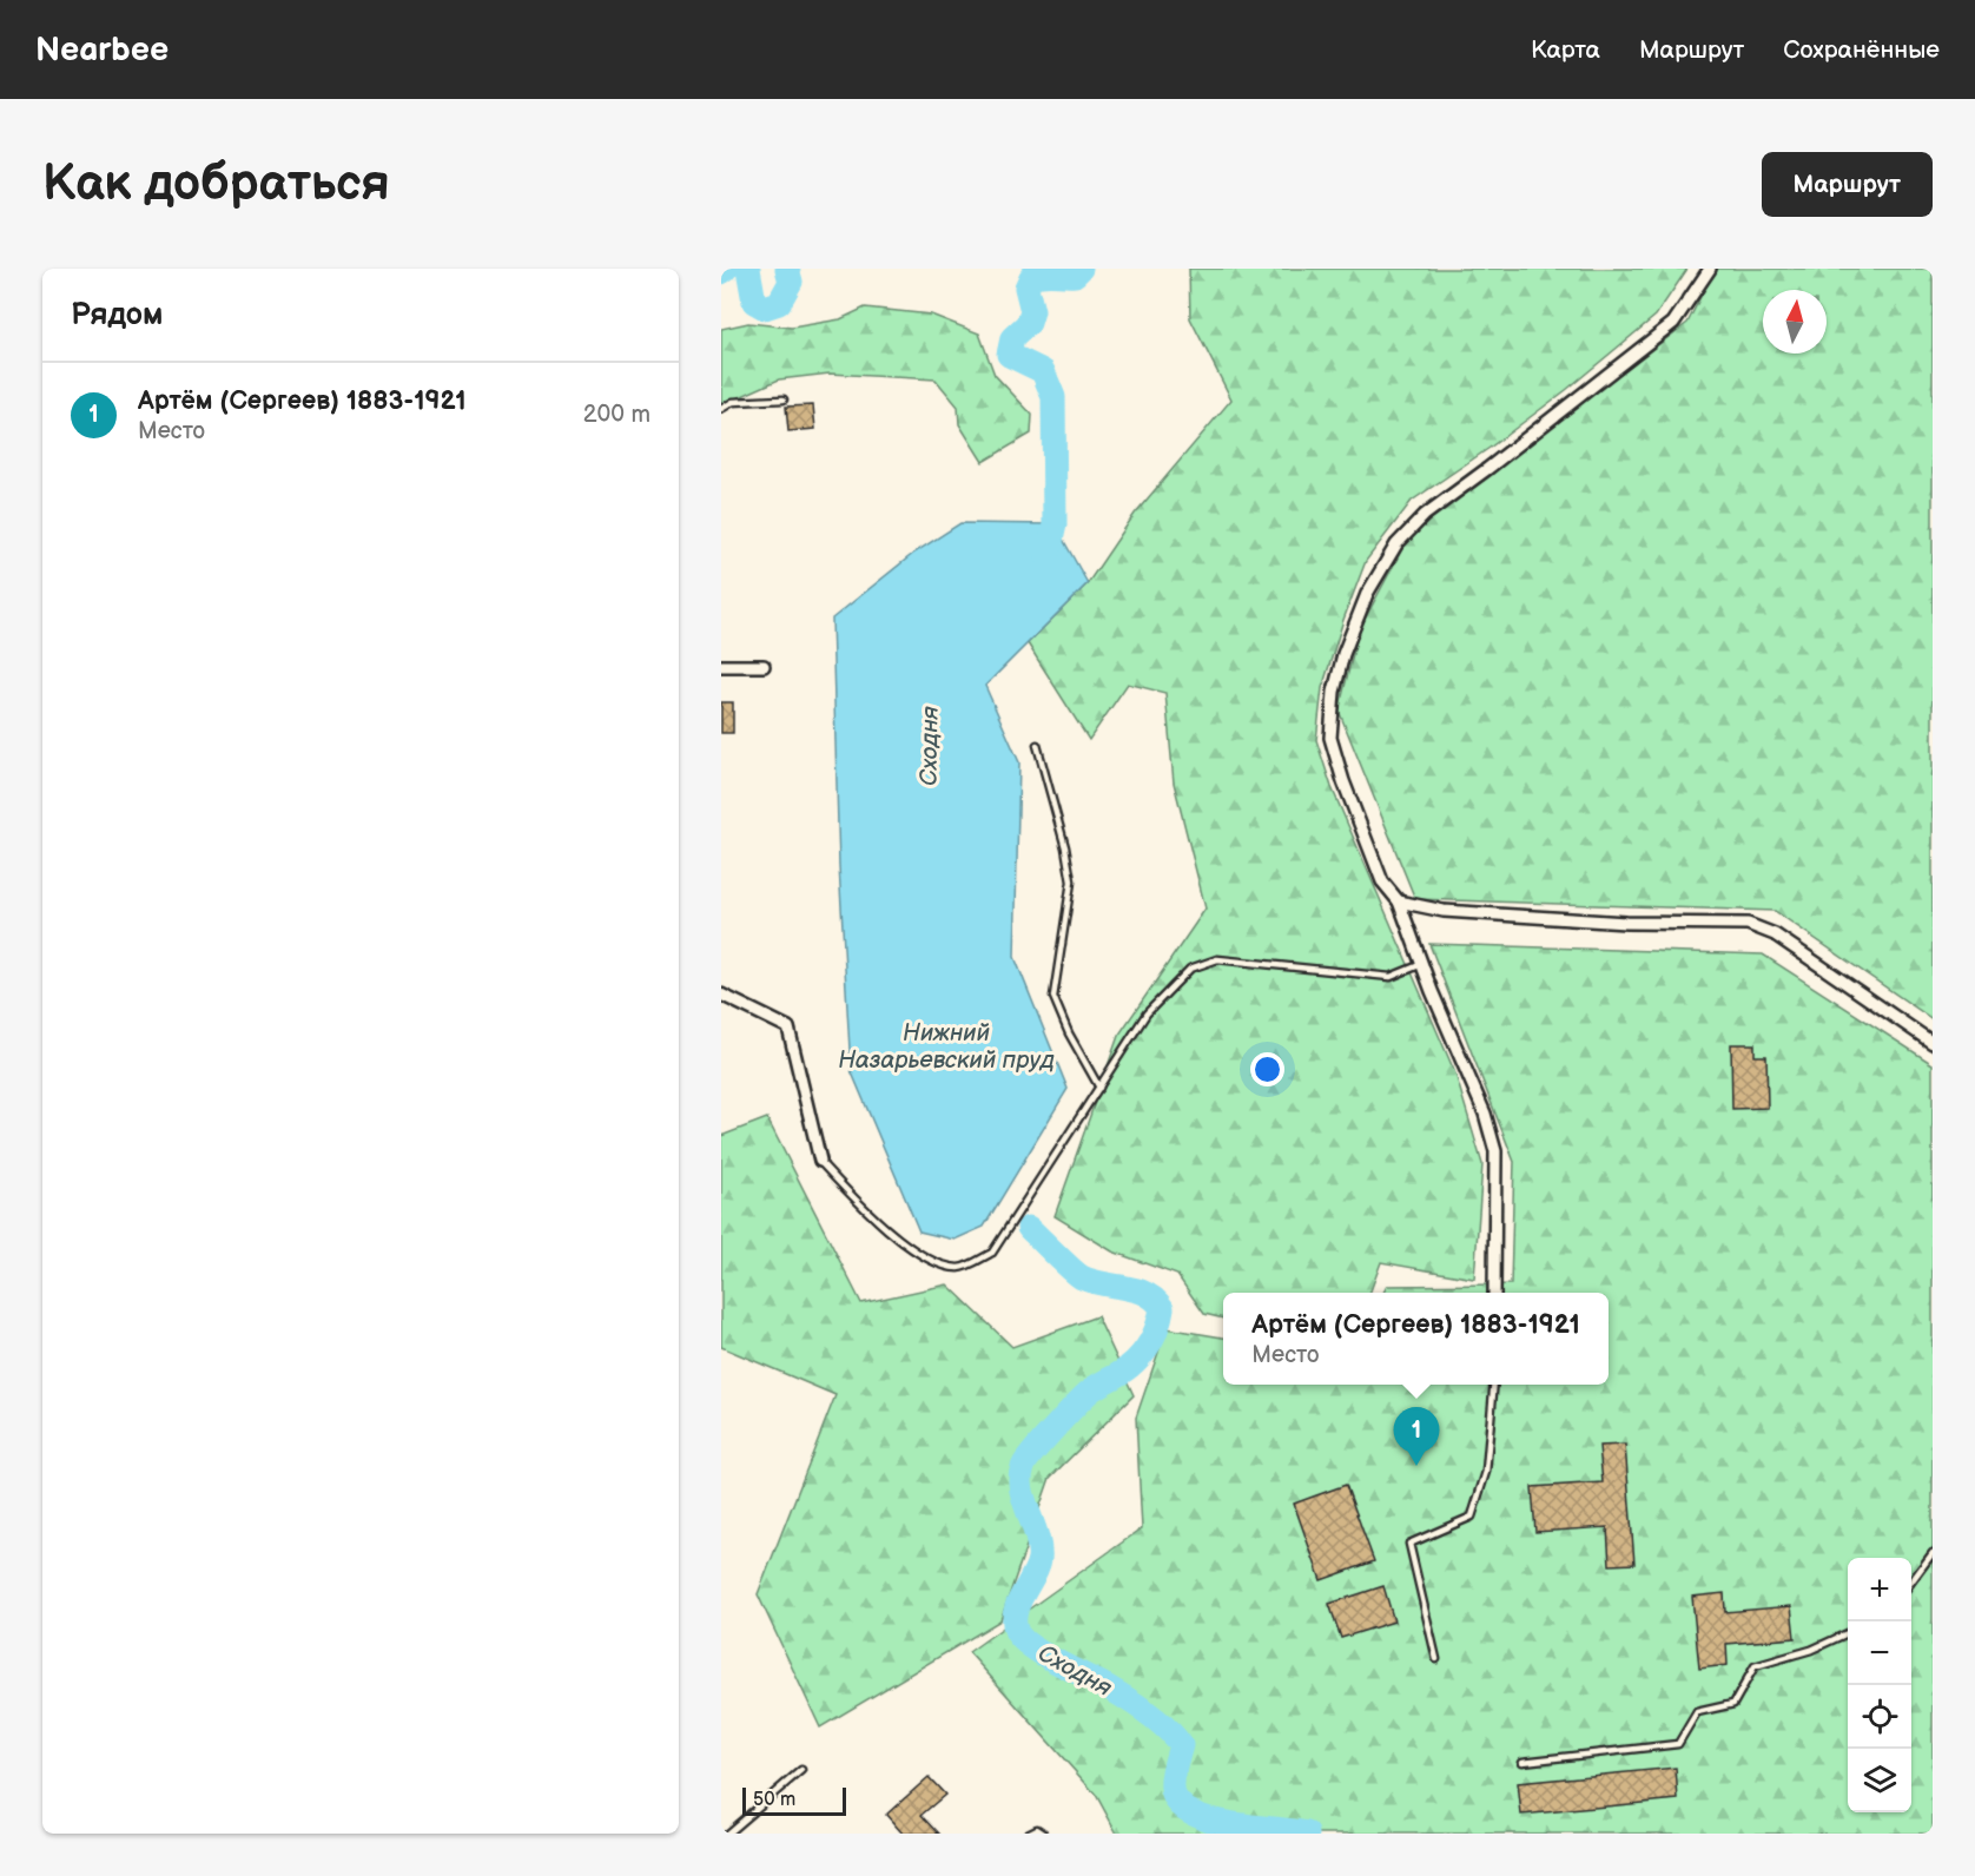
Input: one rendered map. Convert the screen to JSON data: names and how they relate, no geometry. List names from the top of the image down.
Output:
{
  "water": ["Сходня", "Нижний Назарьевский пруд"],
  "scale_bar": "50 m",
  "north": "top",
  "page": {
    "header": "Nearbee",
    "nav": ["Карта", "Маршрут", "Сохранённые"],
    "buttons": "Маршрут",
    "title": "Как добраться",
    "heading": "Рядом",
    "list": [
      {
        "mark": "1",
        "name": "Артём (Сергеев) 1883-1921",
        "note": "Место",
        "value": "200 m"
      }
    ],
    "popup": ["Артём (Сергеев) 1883-1921", "Место"],
    "pins": "1",
    "map_buttons": ["+", "−"],
    "scale": "50 m"
  }
}
